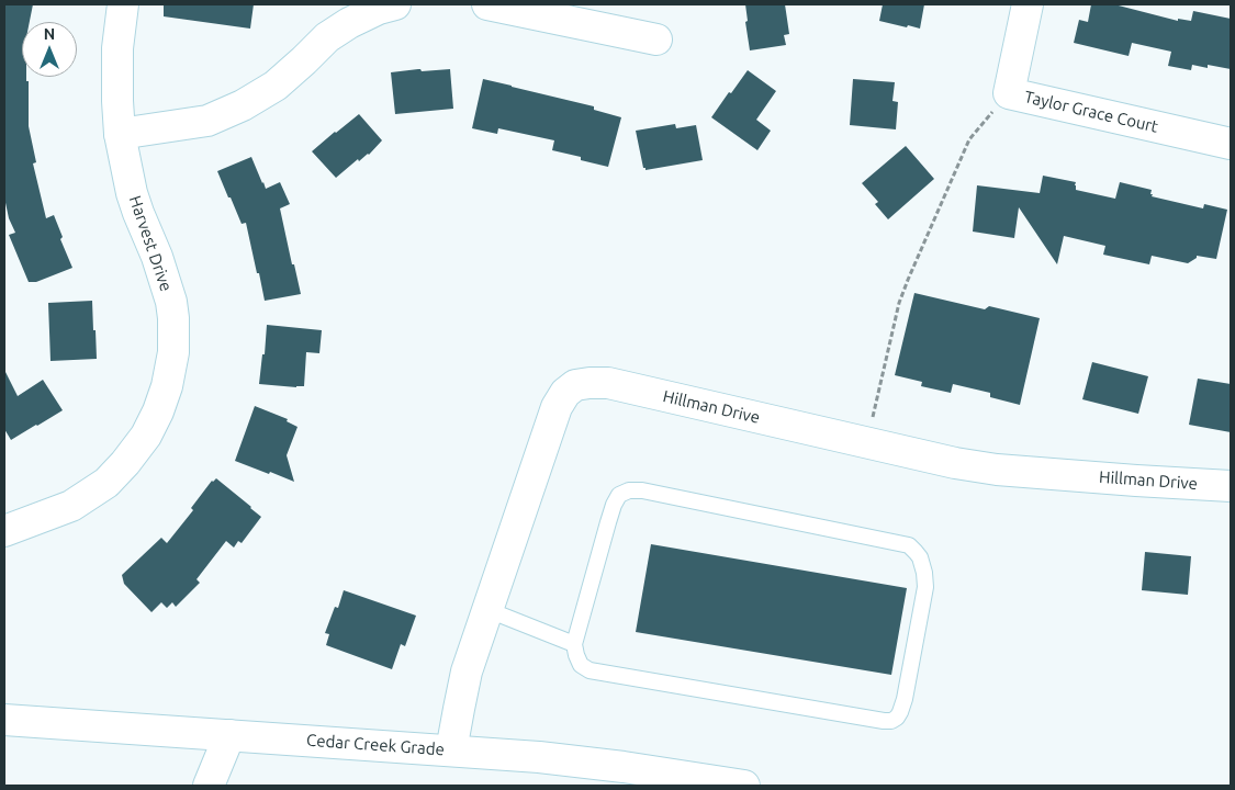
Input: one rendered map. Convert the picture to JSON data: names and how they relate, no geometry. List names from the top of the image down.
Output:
{
  "streets": {
    "street": [
      "Taylor Grace Court",
      "Harvest Drive",
      "Hillman Drive",
      "Cedar Creek Grade"
    ]
  },
  "crossings": [
    ["Hillman Drive", "Cedar Creek Grade"]
  ],
  "north": "top"
}
